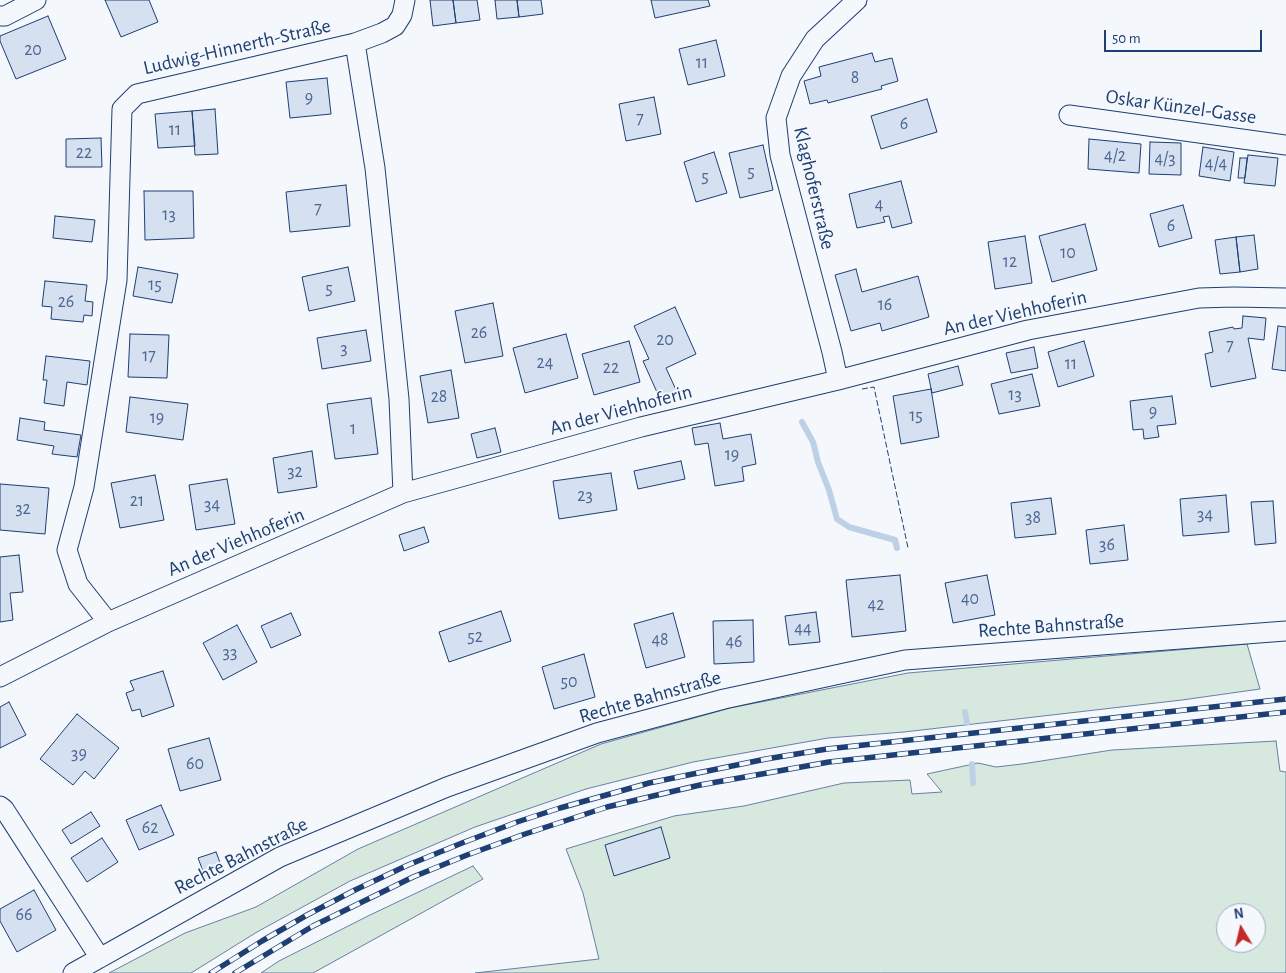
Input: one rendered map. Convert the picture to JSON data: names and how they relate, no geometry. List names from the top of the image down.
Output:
{
  "streets": {
    "street": [
      "Ludwig-Hinnerth-Straße",
      "Oskar Künzel-Gasse",
      "Klaghoferstraße",
      "An der Viehhoferin",
      "Rechte Bahnstraße"
    ]
  },
  "crossings": [
    ["Ludwig-Hinnerth-Straße", "An der Viehhoferin"],
    ["Klaghoferstraße", "An der Viehhoferin"]
  ],
  "house_numbers": [
    "20",
    "11",
    "8",
    "9",
    "7",
    "6",
    "11",
    "22",
    "4/2",
    "4/3",
    "4/4",
    "5",
    "5",
    "4",
    "7",
    "13",
    "6",
    "10",
    "12",
    "15",
    "5",
    "26",
    "16",
    "26",
    "20",
    "7",
    "3",
    "17",
    "24",
    "11",
    "22",
    "13",
    "28",
    "9",
    "15",
    "19",
    "1",
    "19",
    "32",
    "23",
    "21",
    "34",
    "32",
    "34",
    "38",
    "36",
    "40",
    "42",
    "44",
    "52",
    "48",
    "46",
    "33",
    "50",
    "39",
    "60",
    "62",
    "66"
  ],
  "scale_bar": "50 m",
  "north": "top"
}
